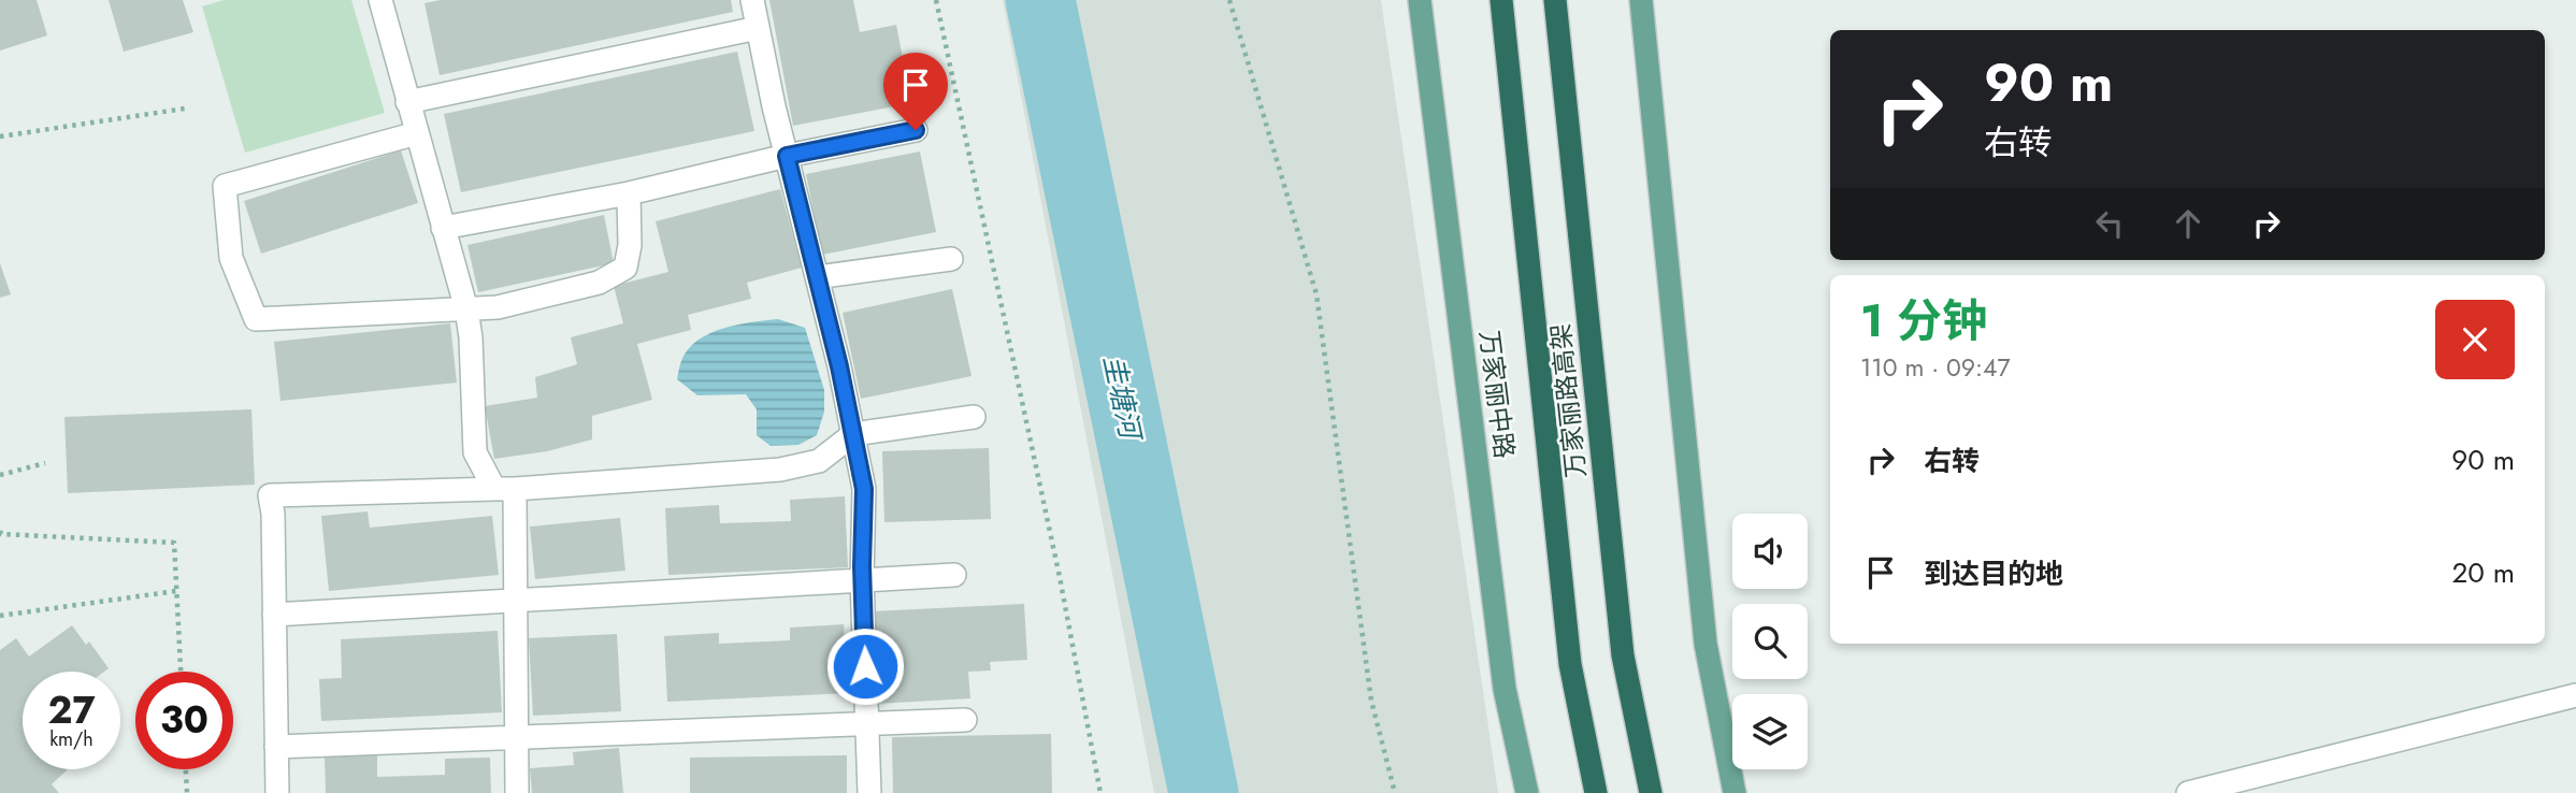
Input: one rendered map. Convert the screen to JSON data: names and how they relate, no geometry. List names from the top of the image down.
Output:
{
  "streets": {
    "highway": ["万家丽路高架"],
    "main road": ["万家丽中路"]
  },
  "water": ["圭塘河"],
  "page": {
    "turn": ["90 m", "右转"],
    "heading": ["1 分钟", "110 m · 09:47"],
    "list": [
      {
        "name": "右转",
        "value": "90 m"
      },
      {
        "name": "到达目的地",
        "value": "20 m"
      }
    ],
    "speed": "27 km/h",
    "limit": "30"
  }
}
